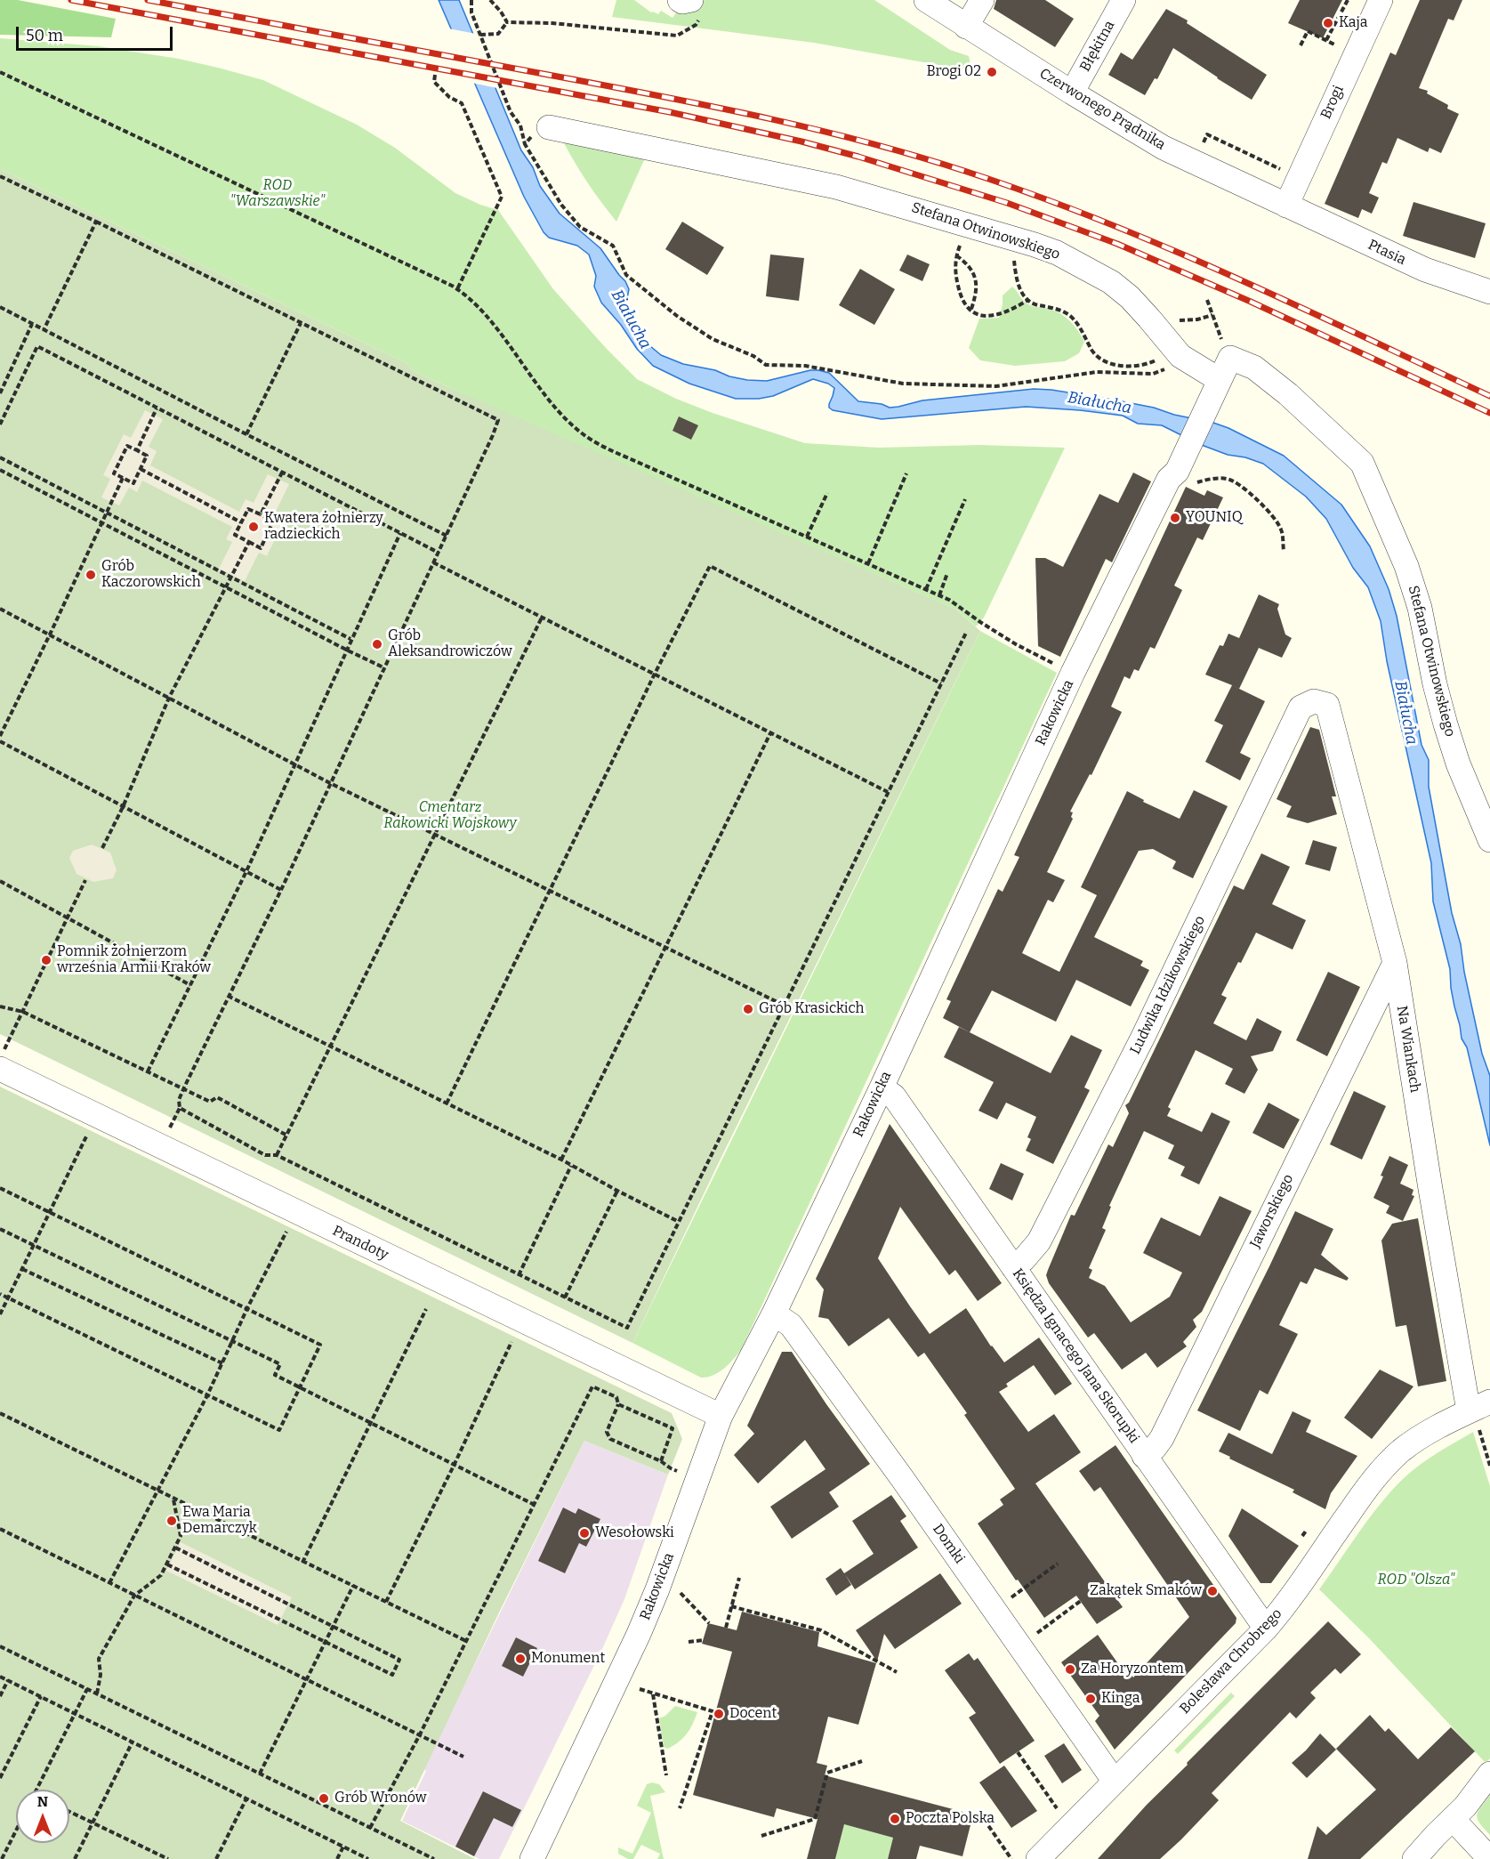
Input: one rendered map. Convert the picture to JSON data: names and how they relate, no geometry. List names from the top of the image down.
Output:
{
  "streets": {
    "street": [
      "Błękitna",
      "Brogi",
      "Czerwonego Prądnika",
      "Stefana Otwinowskiego",
      "Ptasia",
      "Rakowicka",
      "Ludwika Idzikowskiego",
      "Na Wiankach",
      "Jaworskiego",
      "Prandoty",
      "Księdza Ignacego Jana Skorupki",
      "Domki",
      "Bolesława Chrobrego"
    ]
  },
  "crossings": [
    ["Błękitna", "Czerwonego Prądnika"],
    ["Brogi", "Czerwonego Prądnika"],
    ["Brogi", "Ptasia"],
    ["Czerwonego Prądnika", "Ptasia"],
    ["Stefana Otwinowskiego", "Rakowicka"],
    ["Rakowicka", "Prandoty"],
    ["Rakowicka", "Księdza Ignacego Jana Skorupki"],
    ["Rakowicka", "Domki"],
    ["Ludwika Idzikowskiego", "Na Wiankach"],
    ["Ludwika Idzikowskiego", "Księdza Ignacego Jana Skorupki"],
    ["Na Wiankach", "Jaworskiego"],
    ["Na Wiankach", "Bolesława Chrobrego"],
    ["Jaworskiego", "Księdza Ignacego Jana Skorupki"],
    ["Księdza Ignacego Jana Skorupki", "Bolesława Chrobrego"],
    ["Domki", "Bolesława Chrobrego"]
  ],
  "water": ["Białucha"],
  "parks": ["ROD \"Warszawskie\"", "Cmentarz Rakowicki Wojskowy", "ROD \"Olsza\""],
  "places": [
    "Kaja",
    "Brogi 02",
    "YOUNIQ",
    "Kwatera żołnierzy radzieckich",
    "Grób Kaczorowskich",
    "Grób Aleksandrowiczów",
    "Pomnik żołnierzom września Armii Kraków",
    "Grób Krasickich",
    "Ewa Maria Demarczyk",
    "Wesołowski",
    "Zakątek Smaków",
    "Monument",
    "Za Horyzontem",
    "Kinga",
    "Docent",
    "Grób Wronów",
    "Poczta Polska"
  ],
  "scale_bar": "50 m",
  "north": "top"
}
